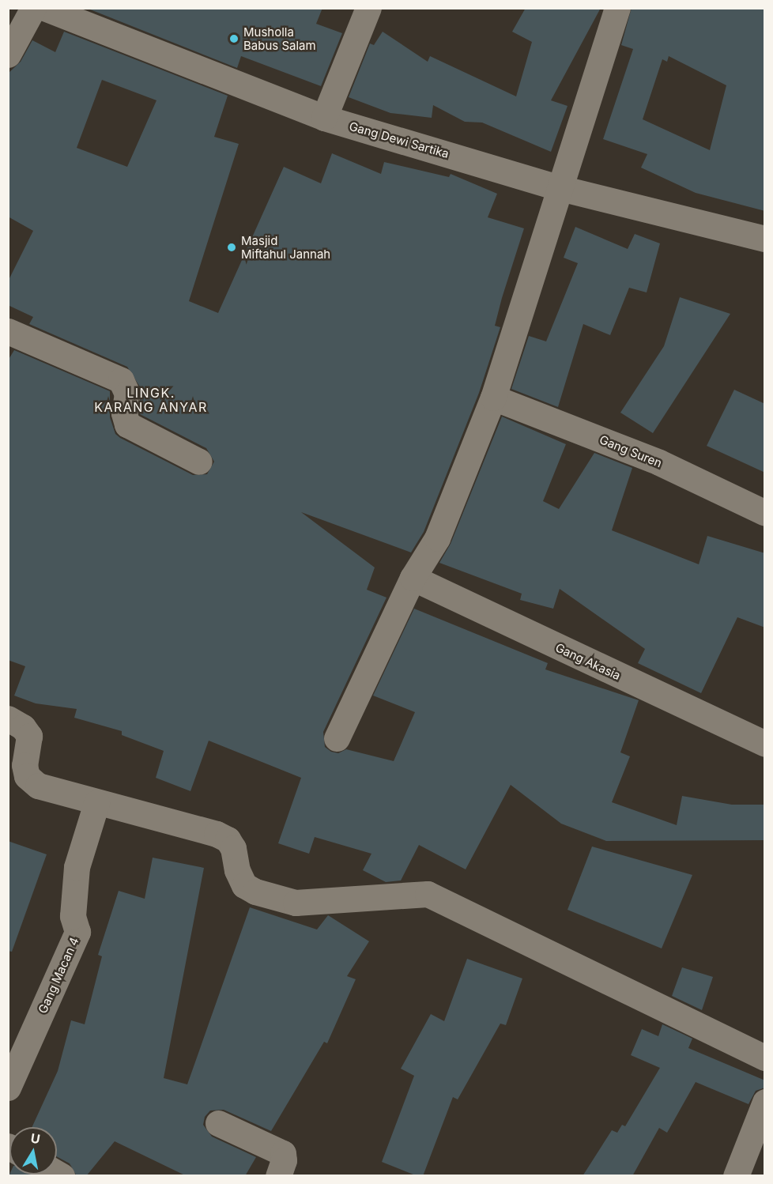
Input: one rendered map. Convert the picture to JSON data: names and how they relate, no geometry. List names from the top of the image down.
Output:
{
  "streets": {
    "street": [
      "Gang Dewi Sartika",
      "Gang Suren",
      "Gang Akasia",
      "Gang Macan 4"
    ]
  },
  "districts": ["LINGK. KARANG ANYAR"],
  "places": ["Musholla Babus Salam", "Masjid Miftahul Jannah"],
  "north": "top"
}
